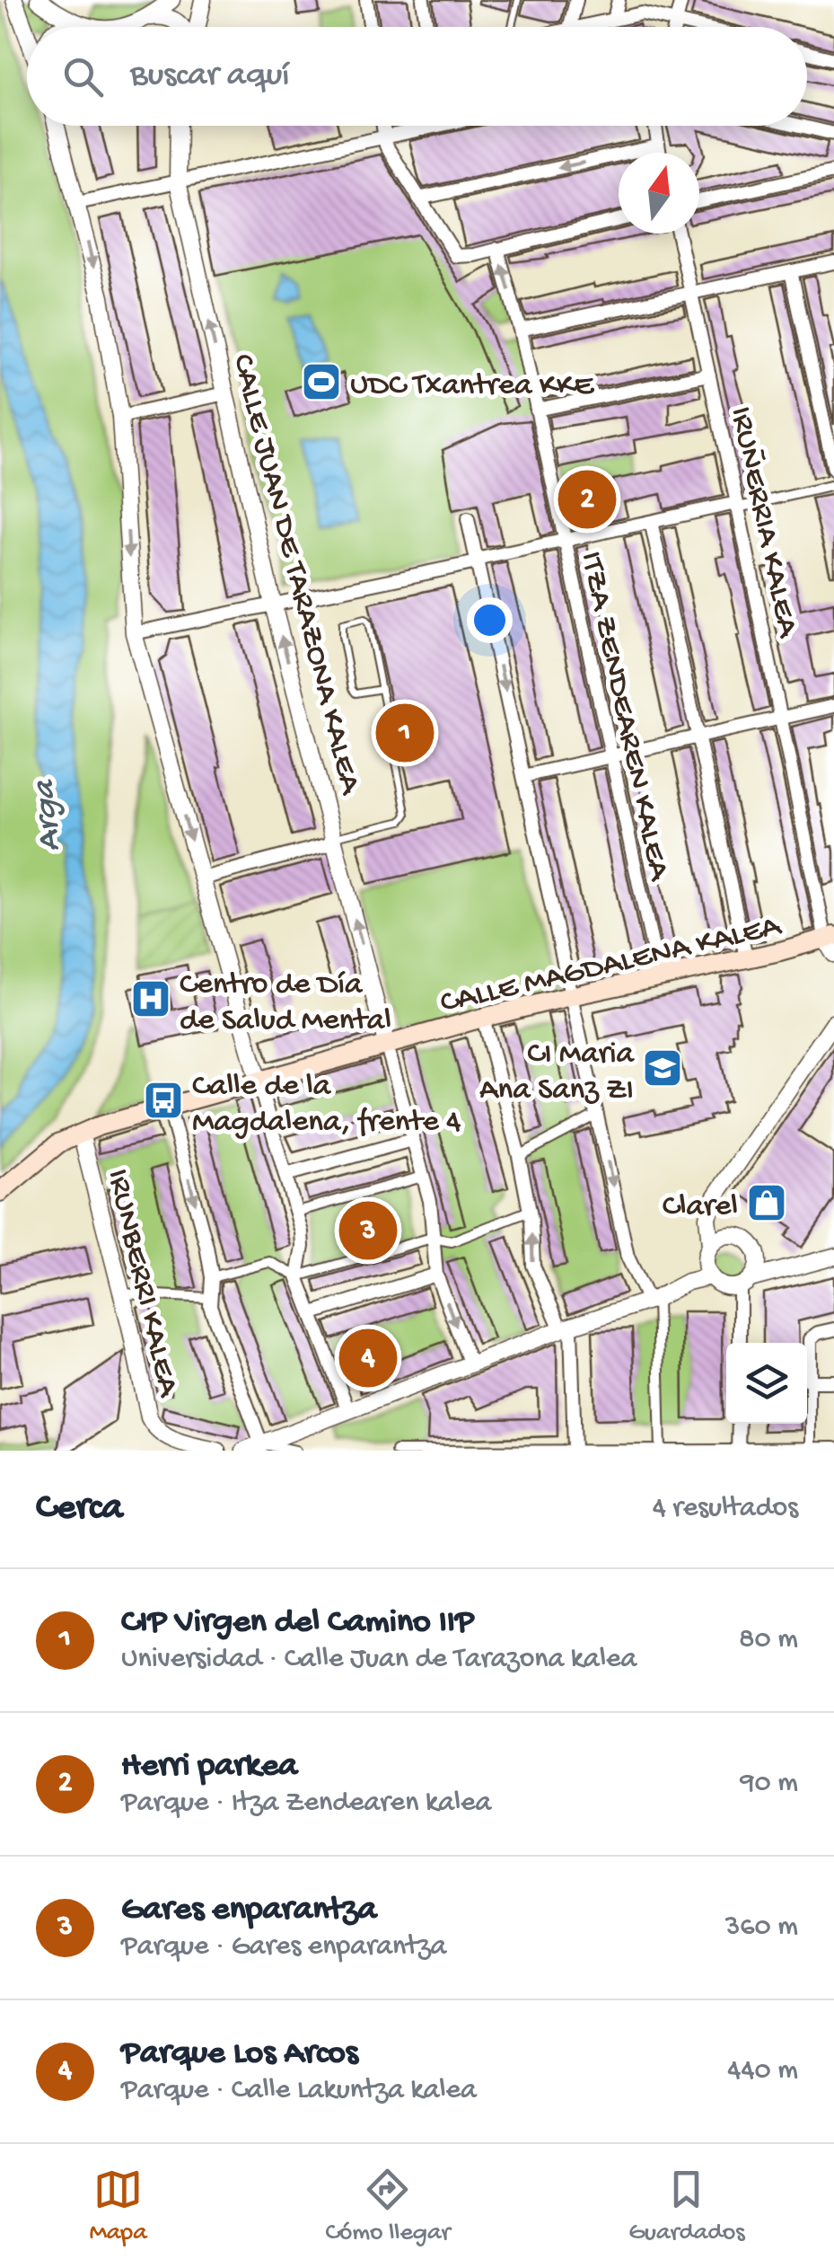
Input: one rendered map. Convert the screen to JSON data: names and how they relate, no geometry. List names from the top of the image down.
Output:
{
  "streets": {
    "main road": ["CALLE MAGDALENA KALEA"],
    "street": [
      "IRUÑERRIA KALEA",
      "CALLE JUAN DE TARAZONA KALEA",
      "ITZA ZENDEAREN KALEA",
      "IRUNBERRI KALEA"
    ]
  },
  "crossings": [
    ["IRUÑERRIA KALEA", "CALLE MAGDALENA KALEA"],
    ["CALLE JUAN DE TARAZONA KALEA", "CALLE MAGDALENA KALEA"],
    ["ITZA ZENDEAREN KALEA", "CALLE MAGDALENA KALEA"],
    ["CALLE MAGDALENA KALEA", "IRUNBERRI KALEA"]
  ],
  "water": ["Arga"],
  "places": {
    "sports": ["UDC Txantrea KKE"],
    "hospital": ["Centro de Día de Salud Mental"],
    "school or university": ["CI Maria Ana Sanz ZI"],
    "bus stop": ["Calle de la Magdalena, frente 4"],
    "shop": ["Clarel"]
  },
  "north": "top",
  "page": {
    "search": "Buscar aquí",
    "pins": [
      "2",
      "1",
      "3",
      "4"
    ],
    "heading": ["Cerca", "4 resultados"],
    "list": [
      {
        "mark": "1",
        "name": "CIP Virgen del Camino IIP",
        "note": "Universidad · Calle Juan de Tarazona kalea",
        "value": "80 m"
      },
      {
        "mark": "2",
        "name": "Herri parkea",
        "note": "Parque · Itza Zendearen kalea",
        "value": "90 m"
      },
      {
        "mark": "3",
        "name": "Gares enparantza",
        "note": "Parque · Gares enparantza",
        "value": "360 m"
      },
      {
        "mark": "4",
        "name": "Parque Los Arcos",
        "note": "Parque · Calle Lakuntza kalea",
        "value": "440 m"
      }
    ],
    "nav": ["Mapa", "Cómo llegar", "Guardados"]
  }
}
